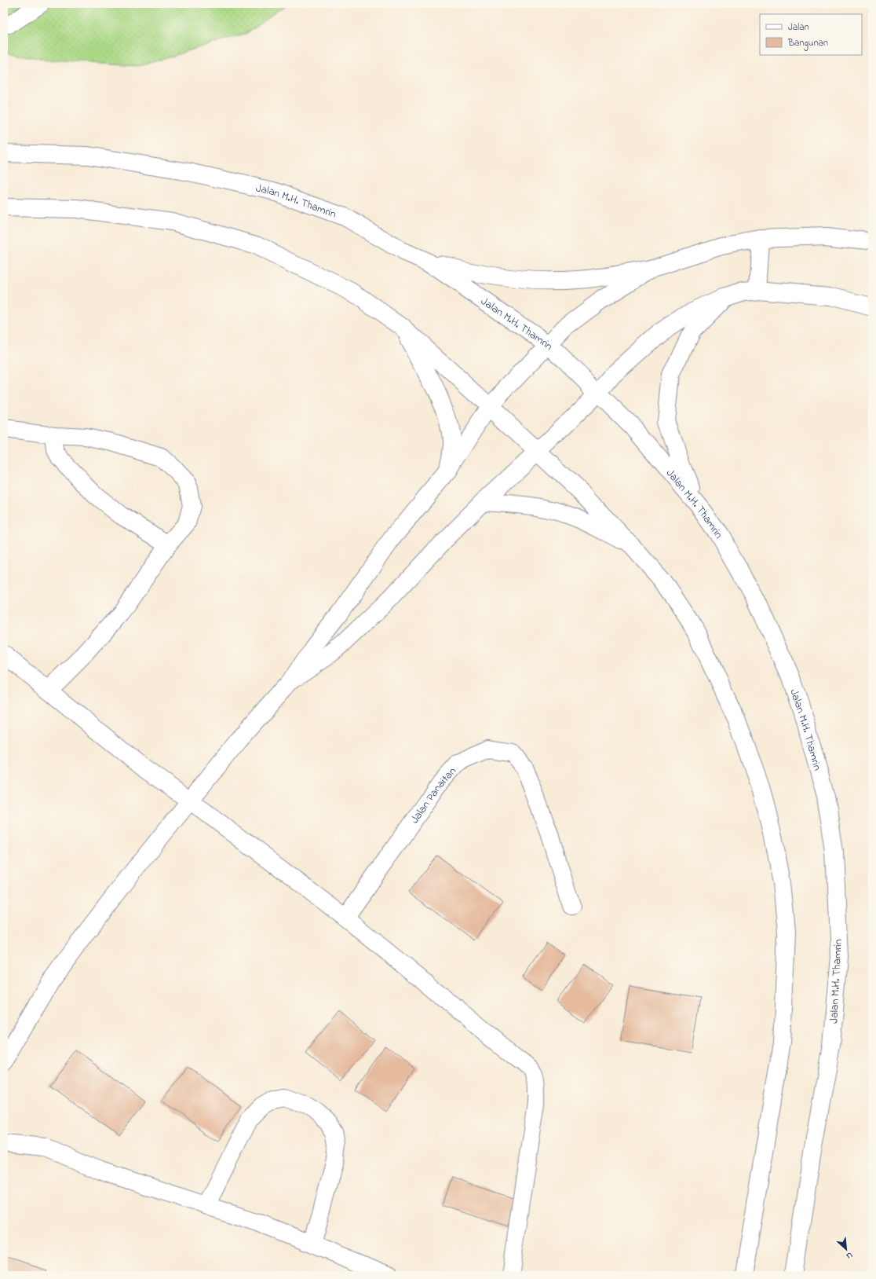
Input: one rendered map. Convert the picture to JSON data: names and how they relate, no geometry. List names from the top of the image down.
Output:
{
  "streets": {
    "street": ["Jalan M.H. Thamrin", "Jalan Panaitan"]
  },
  "legend": ["Jalan", "Bangunan"],
  "north": "bottom right"
}
